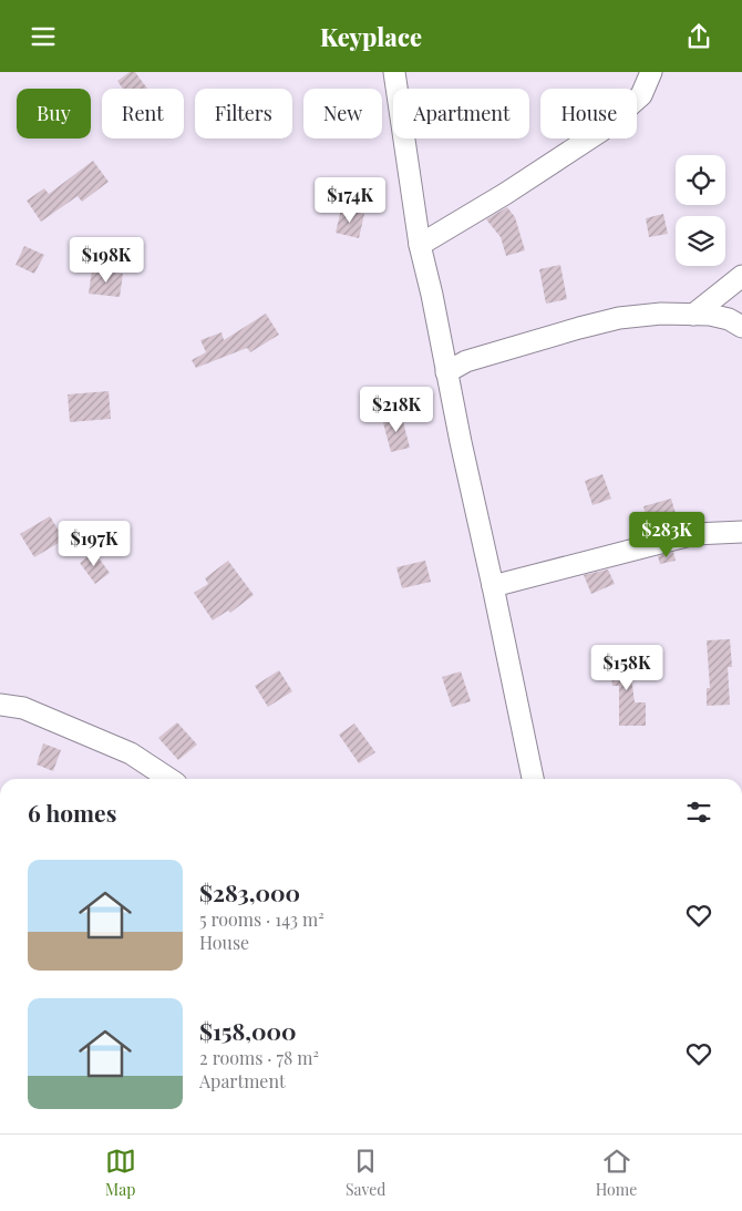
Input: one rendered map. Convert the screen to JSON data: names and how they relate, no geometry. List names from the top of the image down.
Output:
{
  "page": {
    "header": "Keyplace",
    "chip": [
      "Buy",
      "Rent",
      "Filters",
      "New",
      "Apartment",
      "House"
    ],
    "price": [
      "$174K",
      "$198K",
      "$218K",
      "$283K",
      "$197K",
      "$158K"
    ],
    "heading": "6 homes",
    "list": [
      {
        "name": "$283,000",
        "note": "5 rooms · 143 m² · House"
      },
      {
        "name": "$158,000",
        "note": "2 rooms · 78 m² · Apartment"
      }
    ],
    "tabs": ["Map", "Saved", "Home"]
  }
}
